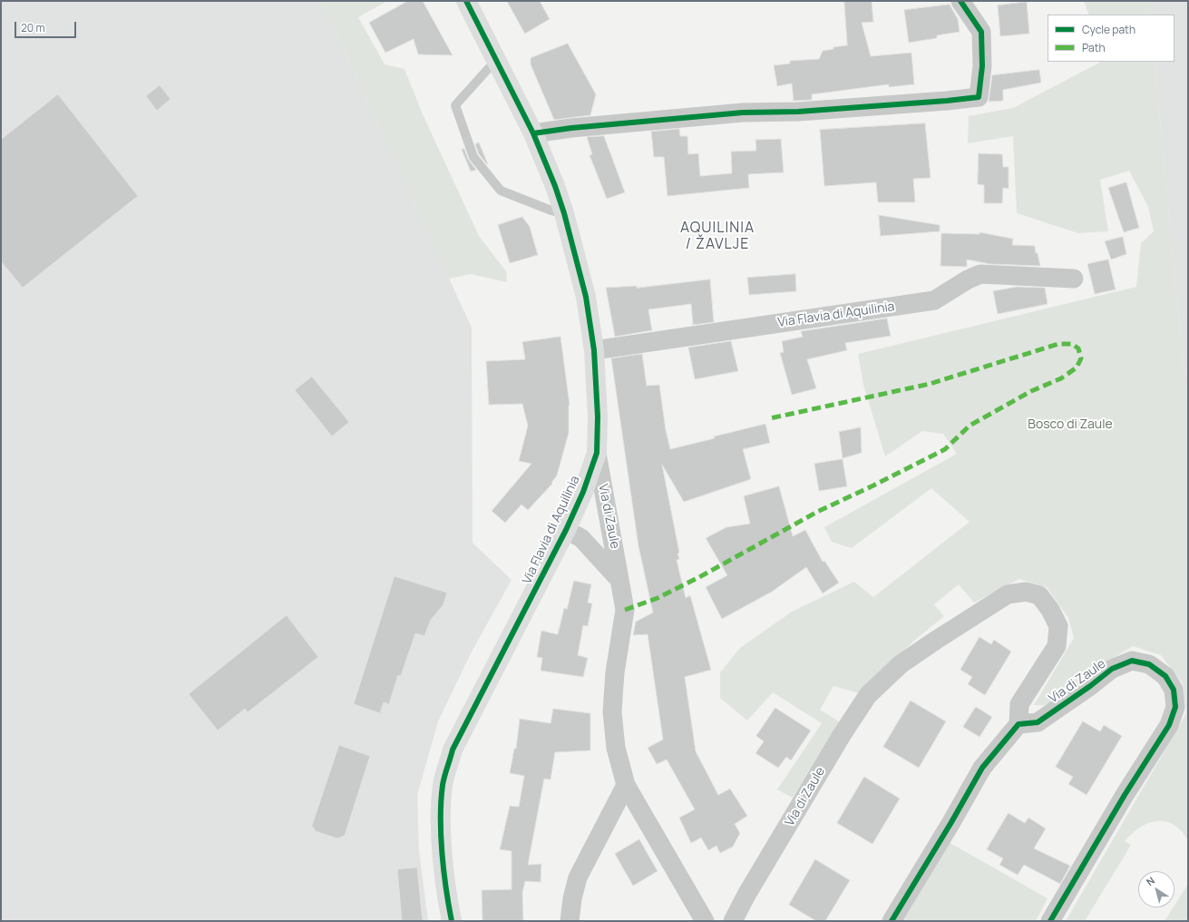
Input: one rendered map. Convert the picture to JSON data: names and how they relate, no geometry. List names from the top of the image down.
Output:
{
  "streets": {
    "main road": ["Via Flavia di Aquilinia"],
    "street": ["Via di Zaule"]
  },
  "crossings": [
    ["Via Flavia di Aquilinia", "Via di Zaule"]
  ],
  "districts": ["AQUILINIA / ŽAVLJE"],
  "parks": ["Bosco di Zaule"],
  "legend": ["Cycle path", "Path"],
  "scale_bar": "20 m",
  "north": "top left"
}
